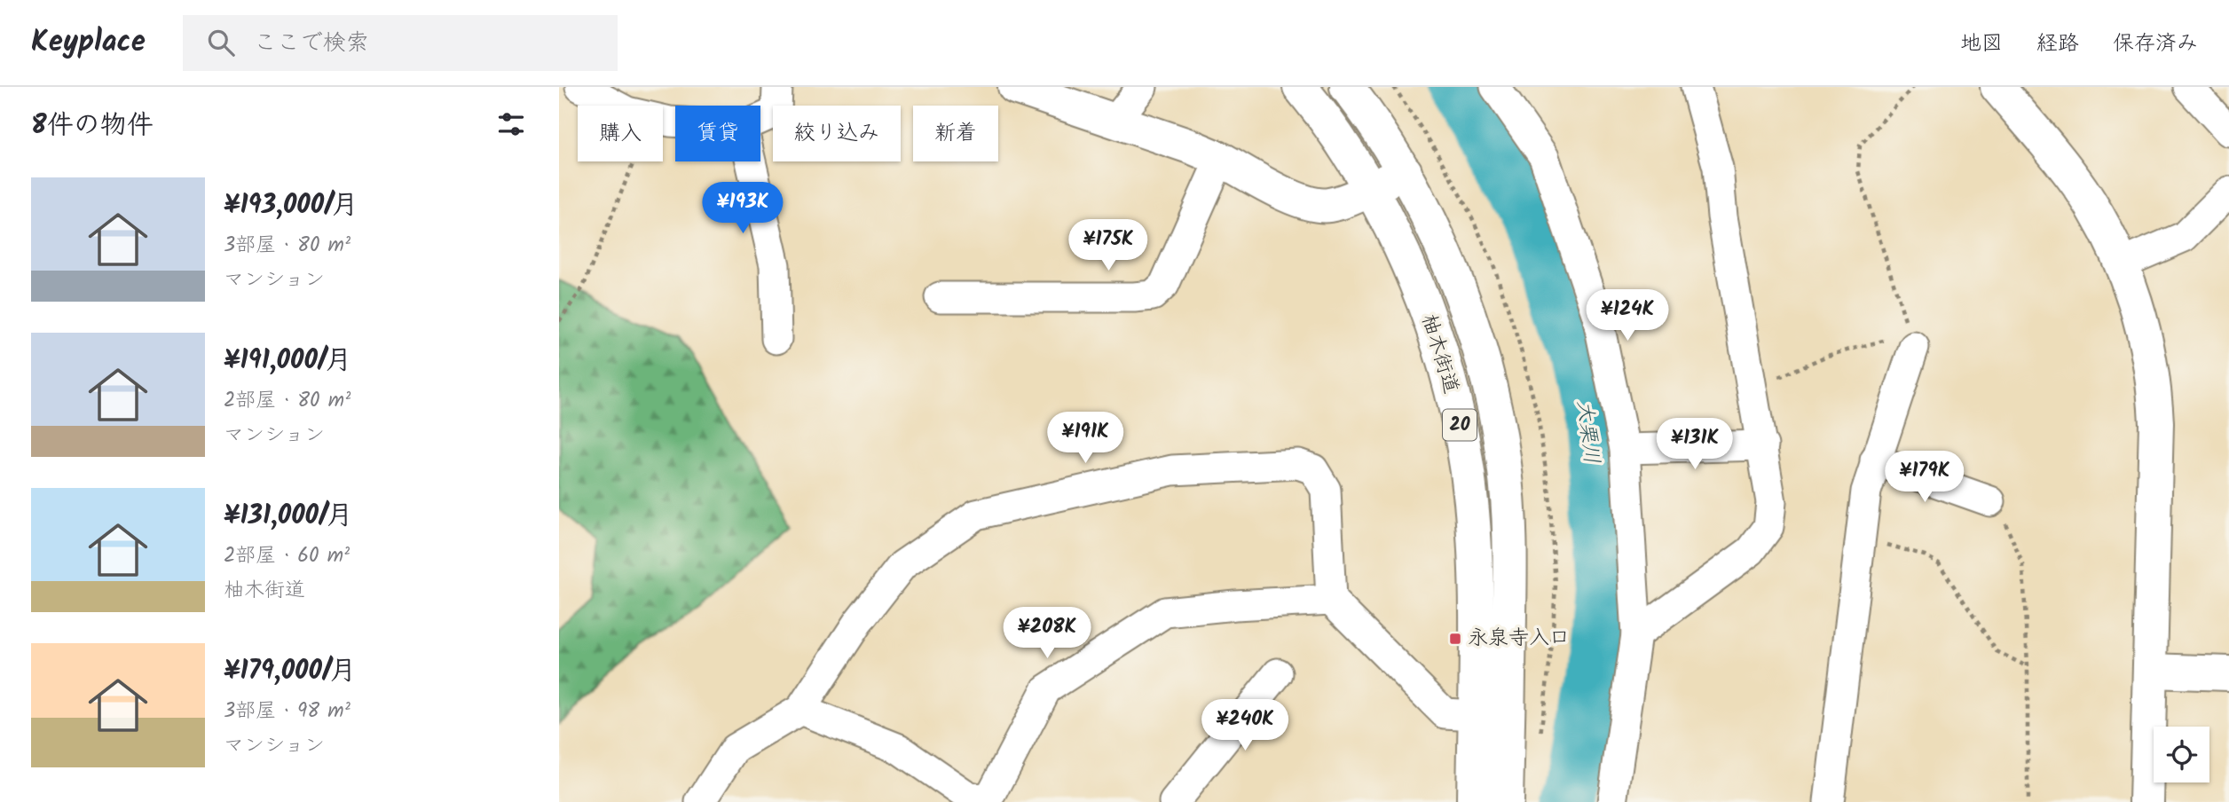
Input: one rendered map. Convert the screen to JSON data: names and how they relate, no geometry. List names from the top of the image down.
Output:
{
  "streets": {
    "main road": ["柚木街道", "20"]
  },
  "water": ["大栗川"],
  "places": {
    "transit": ["永泉寺入口"]
  },
  "page": {
    "header": "Keyplace",
    "search": "ここで検索",
    "nav": ["地図", "経路", "保存済み"],
    "heading": "8件の物件",
    "chip": [
      "購入",
      "賃貸",
      "絞り込み",
      "新着"
    ],
    "list": [
      {
        "name": "¥193,000/月",
        "note": "3部屋 · 80 m² · マンション"
      },
      {
        "name": "¥191,000/月",
        "note": "2部屋 · 80 m² · マンション"
      },
      {
        "name": "¥131,000/月",
        "note": "2部屋 · 60 m² · 柚木街道"
      },
      {
        "name": "¥179,000/月",
        "note": "3部屋 · 98 m² · マンション"
      }
    ],
    "price": [
      "¥193K",
      "¥175K",
      "¥124K",
      "¥191K",
      "¥131K",
      "¥179K",
      "¥208K",
      "¥240K"
    ]
  }
}
